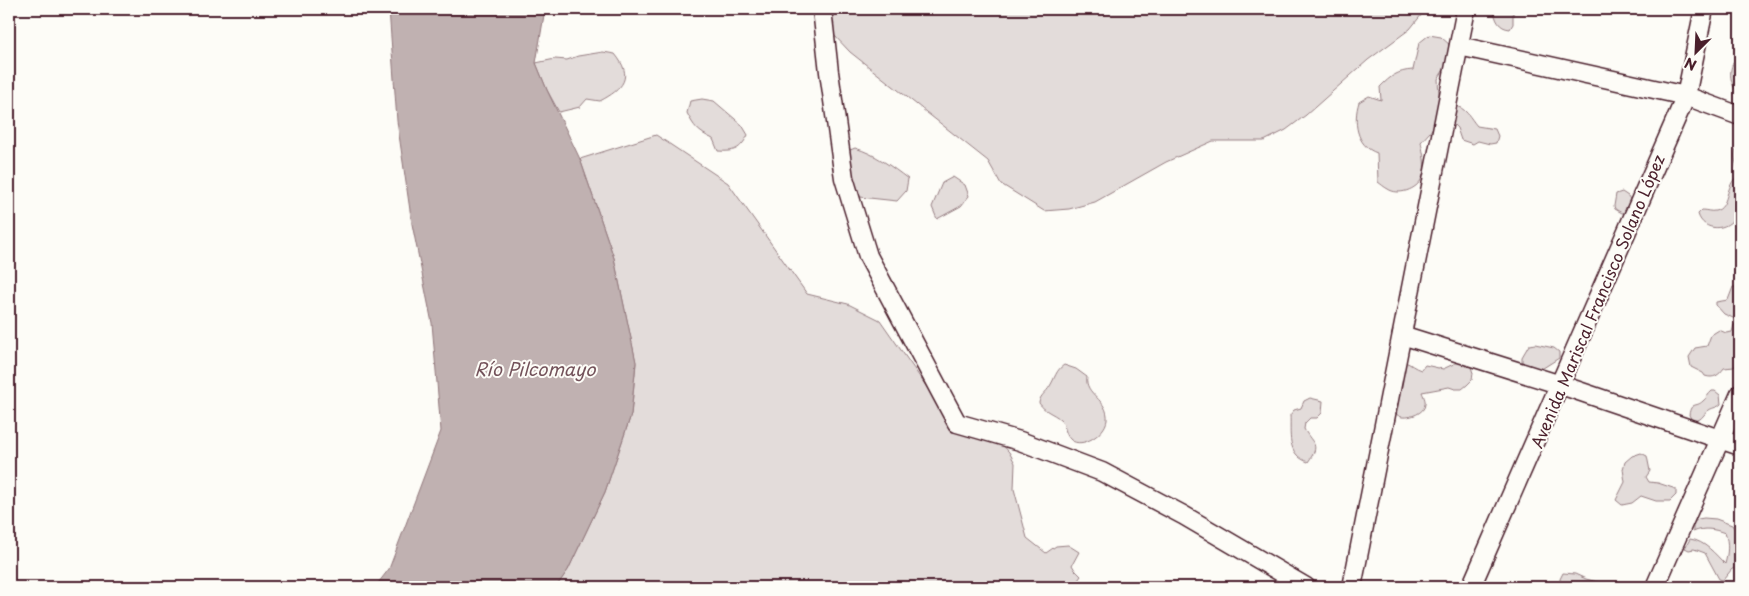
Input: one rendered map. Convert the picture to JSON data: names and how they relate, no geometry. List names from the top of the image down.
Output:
{
  "streets": {
    "street": ["Avenida Mariscal Francisco Solano López"]
  },
  "water": ["Río Pilcomayo"],
  "north": "bottom left"
}
